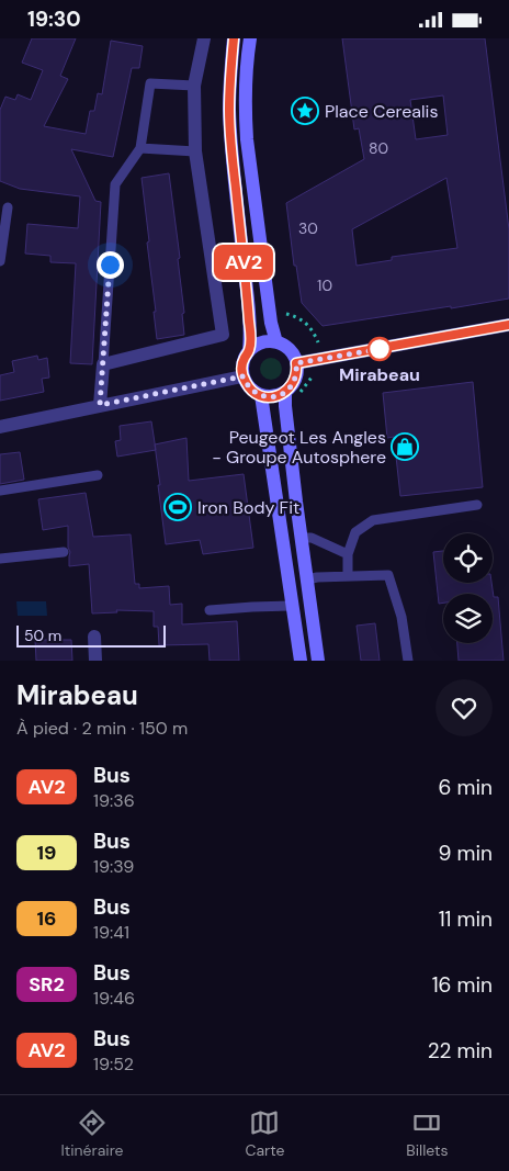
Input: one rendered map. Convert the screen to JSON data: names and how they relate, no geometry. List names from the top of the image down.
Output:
{
  "places": {
    "place": ["Place Cerealis"],
    "other": ["Mirabeau"],
    "shop": ["Peugeot Les Angles - Groupe Autosphere"],
    "sports": ["Iron Body Fit"]
  },
  "lines": ["bus line AV2"],
  "house_numbers": ["80", "30", "10"],
  "scale_bar": "50 m",
  "page": {
    "status": "19:30",
    "on_map": "AV2",
    "scale": "50 m",
    "heading": ["Mirabeau", "À pied · 2 min · 150 m"],
    "list": [
      {
        "mark": "AV2",
        "name": "Bus",
        "note": "19:36",
        "value": "6 min"
      },
      {
        "mark": "19",
        "name": "Bus",
        "note": "19:39",
        "value": "9 min"
      },
      {
        "mark": "16",
        "name": "Bus",
        "note": "19:41",
        "value": "11 min"
      },
      {
        "mark": "SR2",
        "name": "Bus",
        "note": "19:46",
        "value": "16 min"
      },
      {
        "mark": "AV2",
        "name": "Bus",
        "note": "19:52",
        "value": "22 min"
      }
    ],
    "tabs": ["Itinéraire", "Carte", "Billets"]
  }
}
